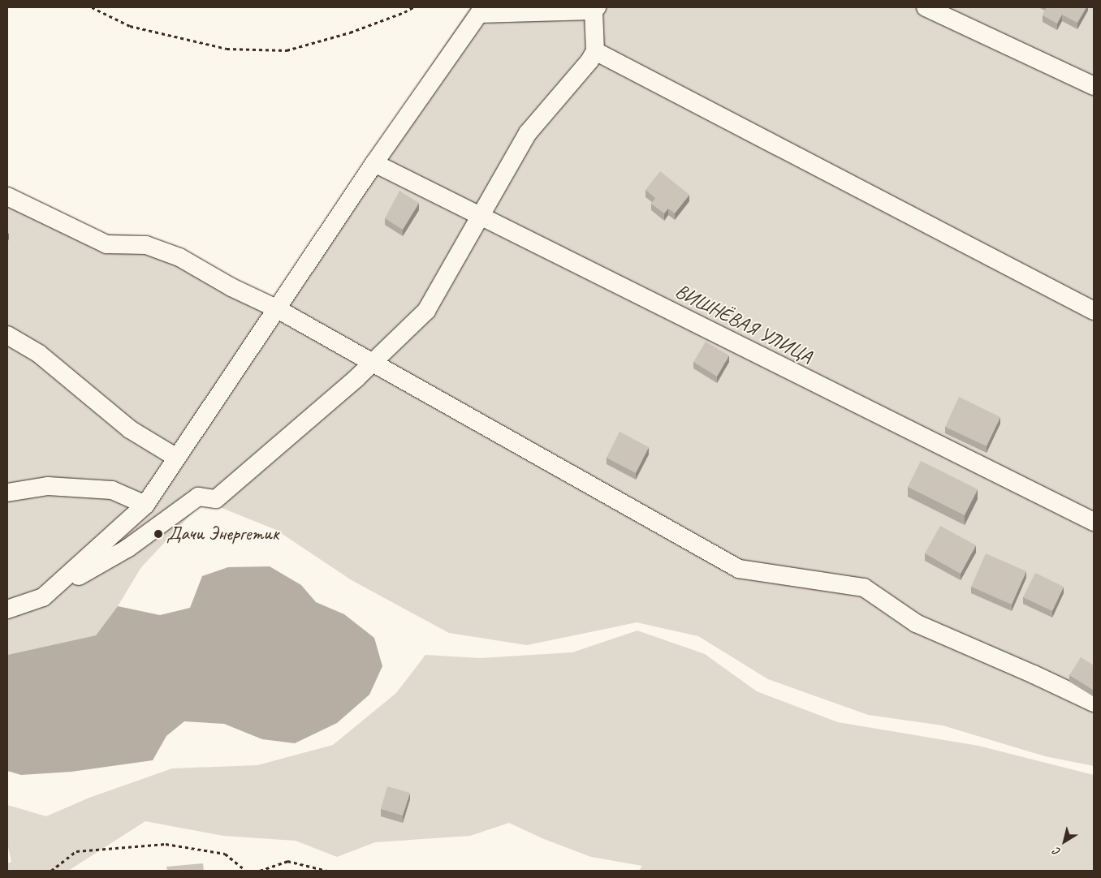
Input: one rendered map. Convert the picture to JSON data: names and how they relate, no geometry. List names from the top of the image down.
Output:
{
  "streets": {
    "street": ["ВИШНЁВАЯ УЛИЦА"]
  },
  "places": ["Дачи Энергетик"],
  "north": "bottom left"
}
